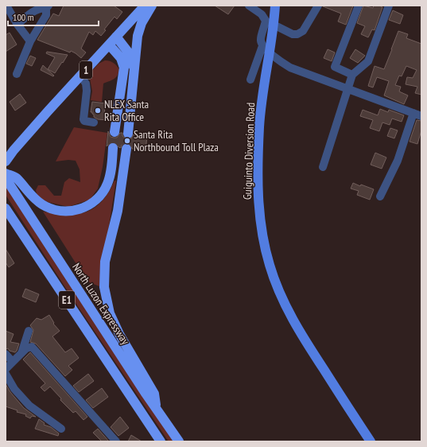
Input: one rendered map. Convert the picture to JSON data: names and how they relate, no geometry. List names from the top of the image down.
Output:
{
  "streets": {
    "highway": ["1", "E1", "North Luzon Expressway"],
    "main road": ["Guiguinto Diversion Road"]
  },
  "places": ["NLEX Santa Rita Office", "Santa Rita Northbound Toll Plaza"],
  "scale_bar": "100 m"
}
